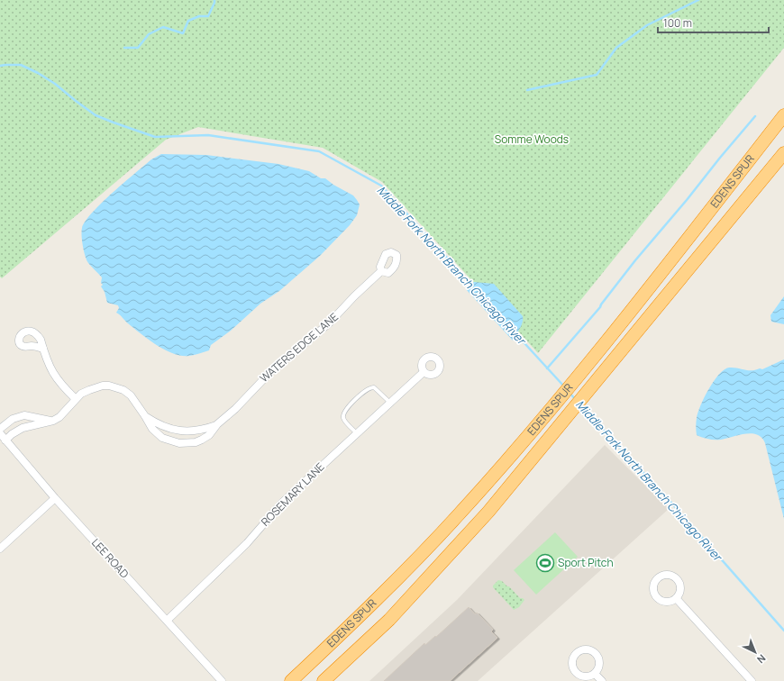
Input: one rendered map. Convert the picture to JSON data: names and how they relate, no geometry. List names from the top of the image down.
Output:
{
  "streets": {
    "highway": ["EDENS SPUR"],
    "street": ["WATERS EDGE LANE", "ROSEMARY LANE", "LEE ROAD"]
  },
  "crossings": [
    ["WATERS EDGE LANE", "LEE ROAD"],
    ["ROSEMARY LANE", "LEE ROAD"]
  ],
  "water": ["Middle Fork North Branch Chicago River"],
  "parks": ["Somme Woods"],
  "places": {
    "sports": ["Sport Pitch"]
  },
  "scale_bar": "100 m",
  "north": "bottom right"
}
